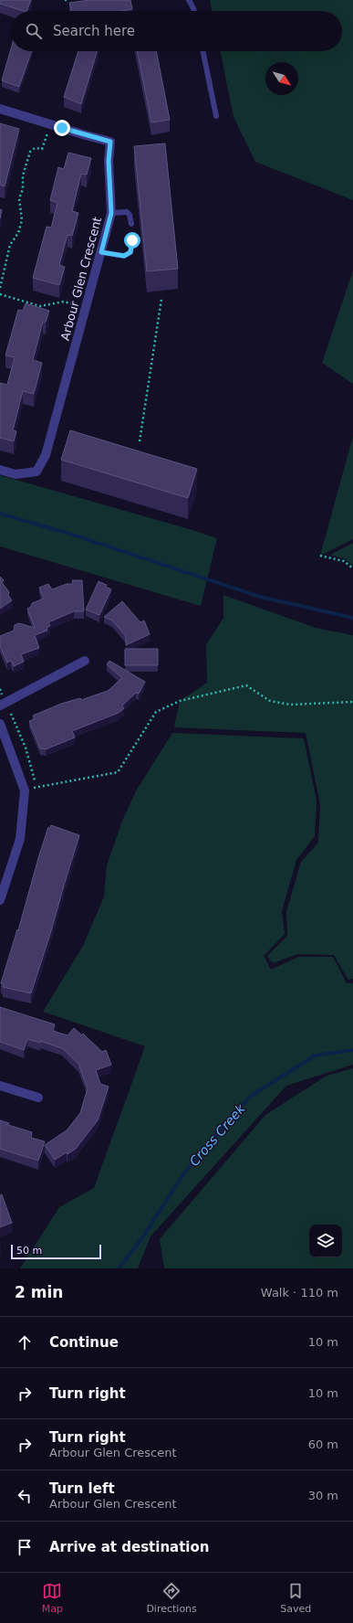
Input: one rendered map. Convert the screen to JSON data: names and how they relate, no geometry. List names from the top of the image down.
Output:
{
  "streets": {
    "street": ["Arbour Glen Crescent"]
  },
  "water": ["Cross Creek"],
  "scale_bar": "50 m",
  "north": "bottom right",
  "page": {
    "search": "Search here",
    "scale": "50 m",
    "heading": ["2 min", "Walk · 110 m"],
    "list": [
      ["Continue", "10 m"],
      ["Turn right", "10 m"],
      ["Turn right", "Arbour Glen Crescent", "60 m"],
      ["Turn left", "Arbour Glen Crescent", "30 m"],
      "Arrive at destination"
    ],
    "nav": ["Map", "Directions", "Saved"]
  }
}
